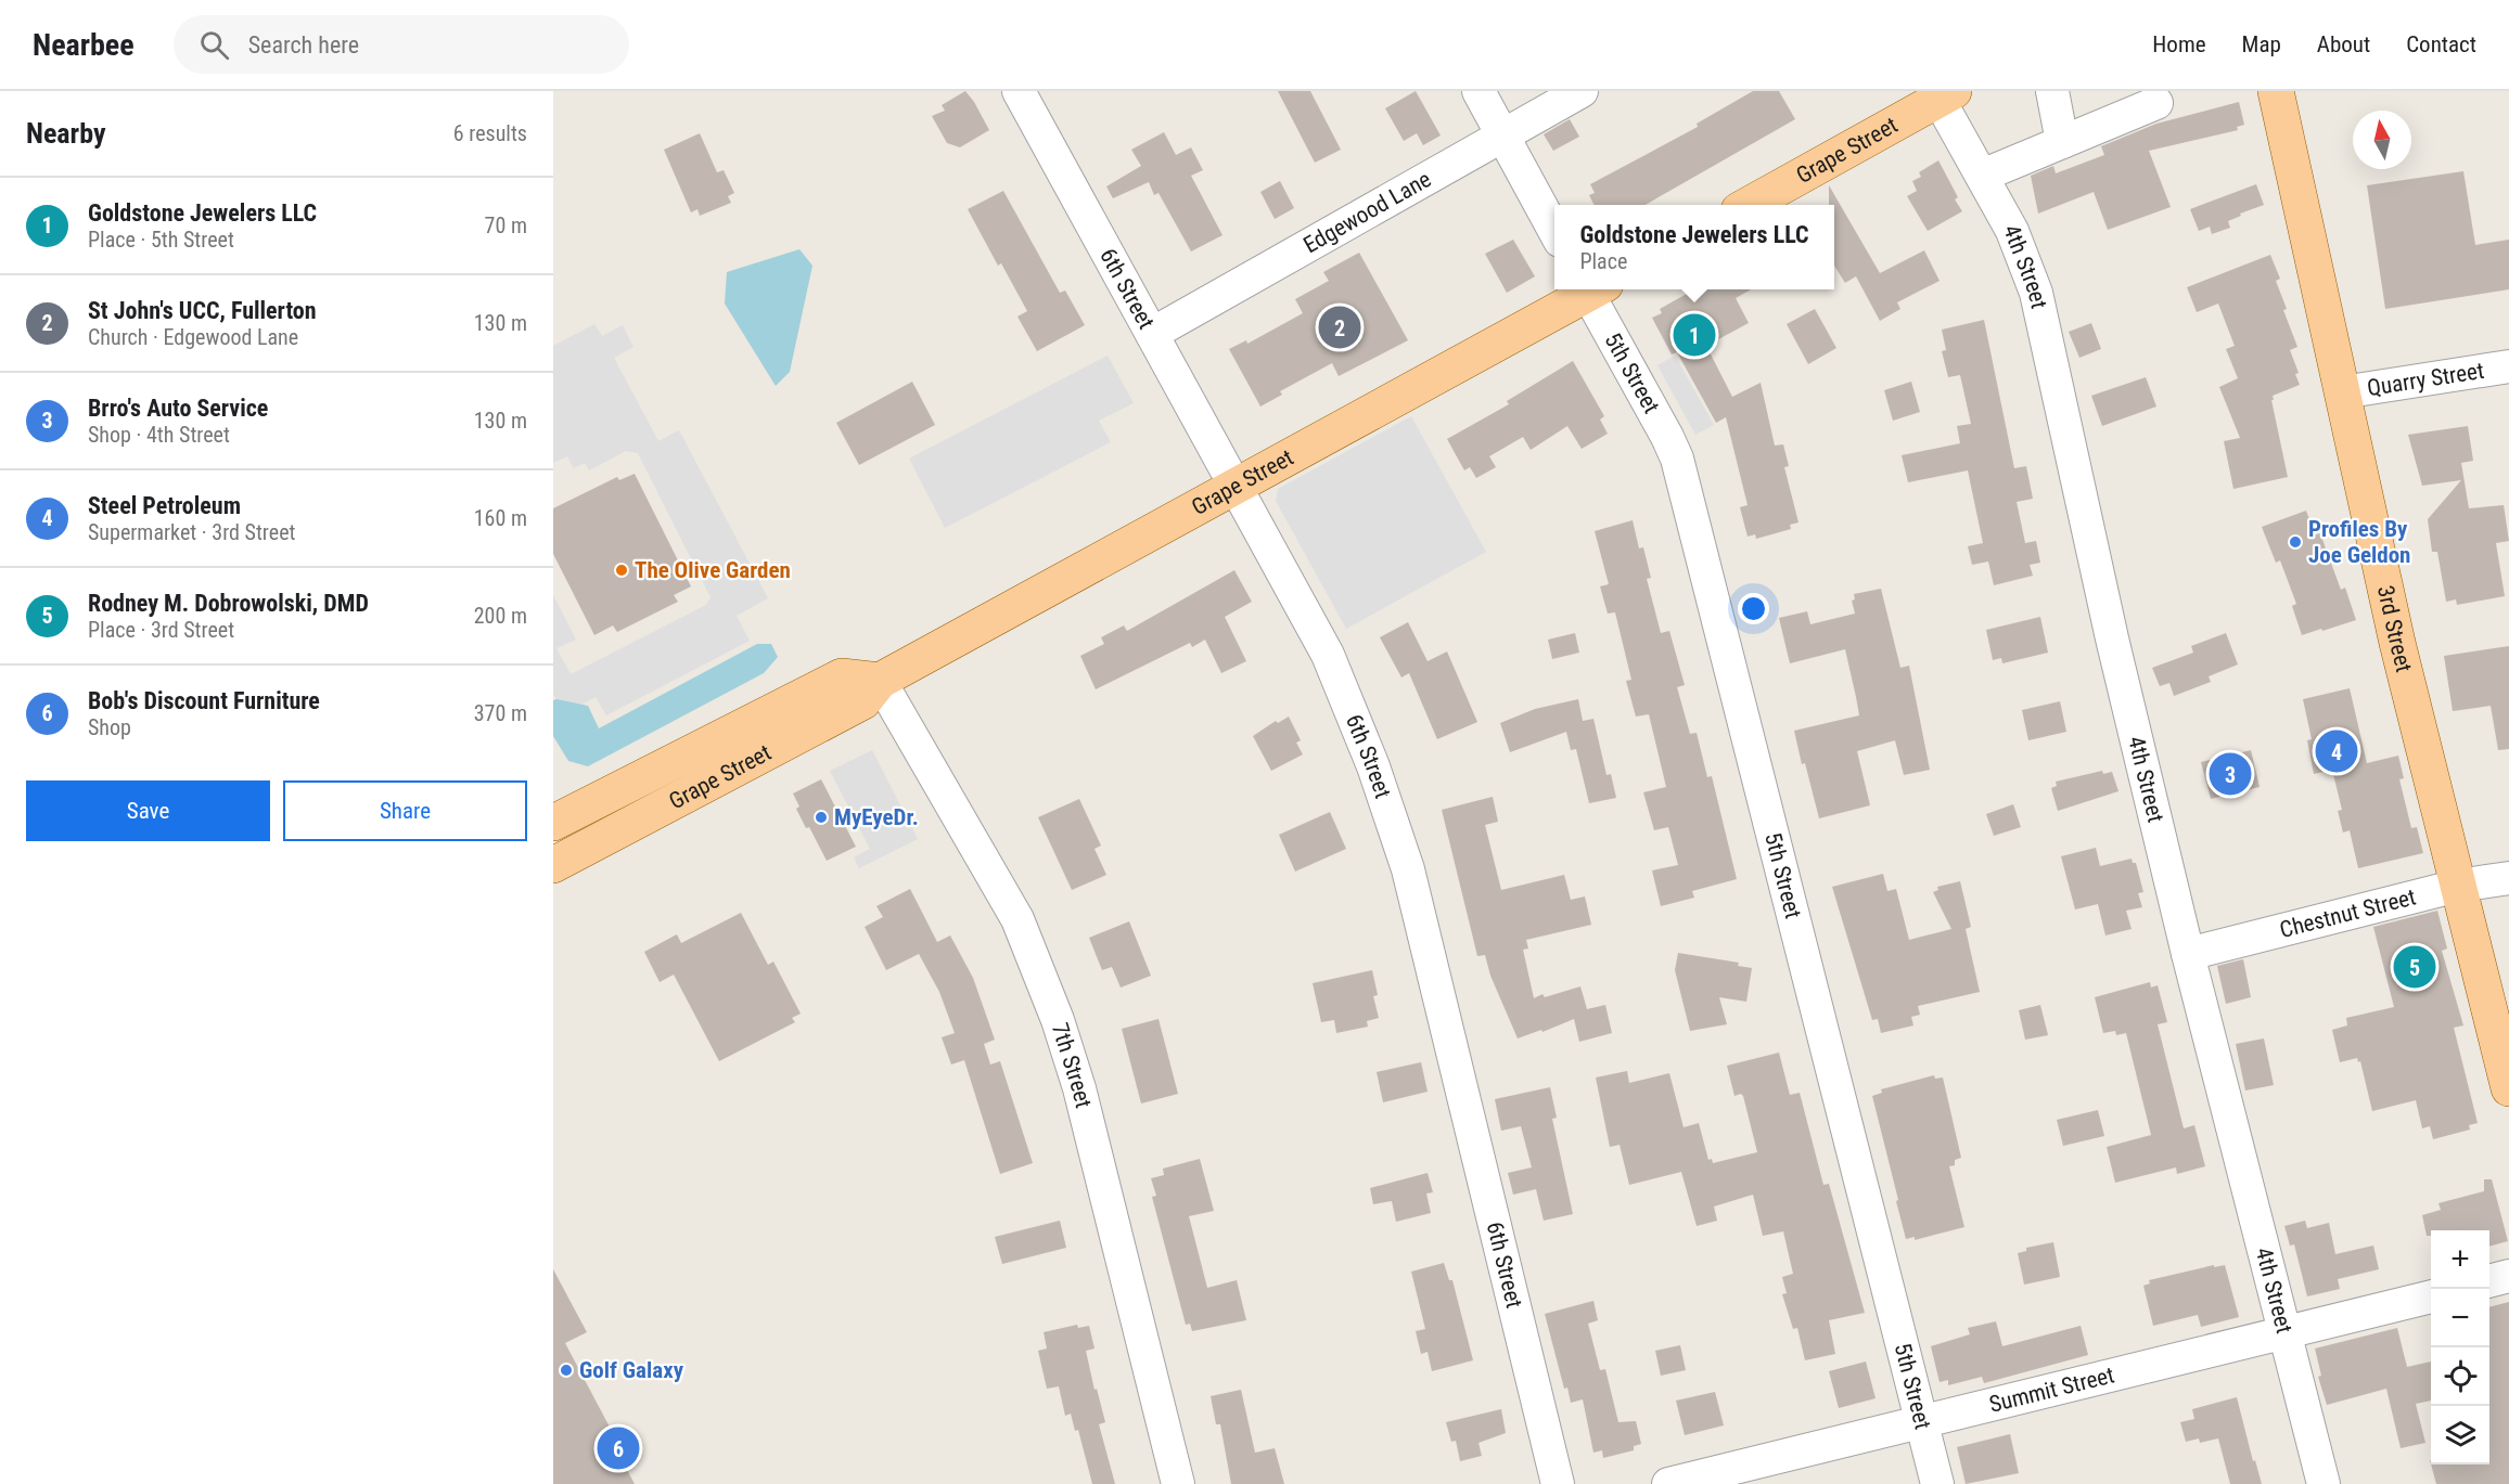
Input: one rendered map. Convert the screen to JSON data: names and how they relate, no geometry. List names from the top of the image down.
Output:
{
  "streets": {
    "main road": ["Grape Street", "3rd Street"],
    "street": [
      "Edgewood Lane",
      "4th Street",
      "6th Street",
      "5th Street",
      "Quarry Street",
      "Chestnut Street",
      "7th Street",
      "Summit Street"
    ]
  },
  "crossings": [
    ["Grape Street", "4th Street"],
    ["Grape Street", "6th Street"],
    ["Grape Street", "7th Street"],
    ["Edgewood Lane", "6th Street"],
    ["4th Street", "Chestnut Street"],
    ["4th Street", "Summit Street"],
    ["5th Street", "Summit Street"],
    ["Quarry Street", "3rd Street"],
    ["3rd Street", "Chestnut Street"]
  ],
  "places": [
    "Profiles By Joe Geldon",
    "The Olive Garden",
    "MyEyeDr.",
    "Golf Galaxy"
  ],
  "north": "top",
  "page": {
    "header": "Nearbee",
    "search": "Search here",
    "nav": [
      "Home",
      "Map",
      "About",
      "Contact"
    ],
    "heading": ["Nearby", "6 results"],
    "list": [
      {
        "mark": "1",
        "name": "Goldstone Jewelers LLC",
        "note": "Place · 5th Street",
        "value": "70 m"
      },
      {
        "mark": "2",
        "name": "St John's UCC, Fullerton",
        "note": "Church · Edgewood Lane",
        "value": "130 m"
      },
      {
        "mark": "3",
        "name": "Brro's Auto Service",
        "note": "Shop · 4th Street",
        "value": "130 m"
      },
      {
        "mark": "4",
        "name": "Steel Petroleum",
        "note": "Supermarket · 3rd Street",
        "value": "160 m"
      },
      {
        "mark": "5",
        "name": "Rodney M. Dobrowolski, DMD",
        "note": "Place · 3rd Street",
        "value": "200 m"
      },
      {
        "mark": "6",
        "name": "Bob's Discount Furniture",
        "note": "Shop",
        "value": "370 m"
      }
    ],
    "popup": ["Goldstone Jewelers LLC", "Place"],
    "pins": [
      "2",
      "1",
      "4",
      "3",
      "5",
      "6"
    ],
    "buttons": ["Save", "Share"],
    "map_buttons": ["+", "−"]
  }
}
